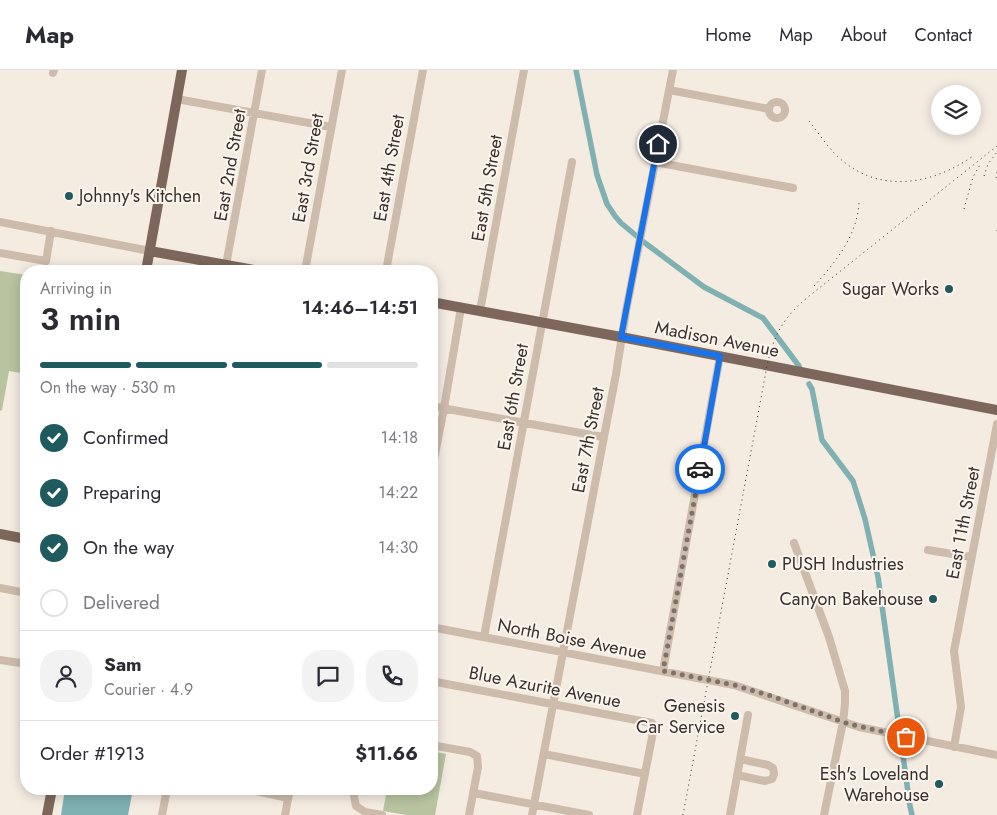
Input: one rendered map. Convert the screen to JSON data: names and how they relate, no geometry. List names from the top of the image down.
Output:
{
  "streets": {
    "main road": ["Madison Avenue"],
    "street": [
      "East 2nd Street",
      "East 3rd Street",
      "East 4th Street",
      "East 5th Street",
      "East 6th Street",
      "East 7th Street",
      "East 11th Street",
      "North Boise Avenue",
      "Blue Azurite Avenue"
    ]
  },
  "crossings": [
    ["East 5th Street", "Madison Avenue"],
    ["Madison Avenue", "East 6th Street"],
    ["Madison Avenue", "East 7th Street"],
    ["East 6th Street", "North Boise Avenue"],
    ["East 7th Street", "North Boise Avenue"],
    ["East 7th Street", "Blue Azurite Avenue"],
    ["East 11th Street", "North Boise Avenue"]
  ],
  "places": [
    "Johnny's Kitchen",
    "Sugar Works",
    "PUSH Industries",
    "Canyon Bakehouse",
    "Genesis Car Service",
    "Esh's Loveland Warehouse"
  ],
  "page": {
    "header": "Map",
    "nav": [
      "Home",
      "Map",
      "About",
      "Contact"
    ],
    "heading": ["3 min", "Arriving in", "14:46–14:51"],
    "panel": [
      "Sam",
      "Courier · 4.9",
      "Order #1913",
      "$11.66"
    ],
    "bar": "On the way · 530 m",
    "list": [
      ["Confirmed", "14:18"],
      ["Preparing", "14:22"],
      ["On the way", "14:30"],
      "Delivered"
    ]
  }
}
